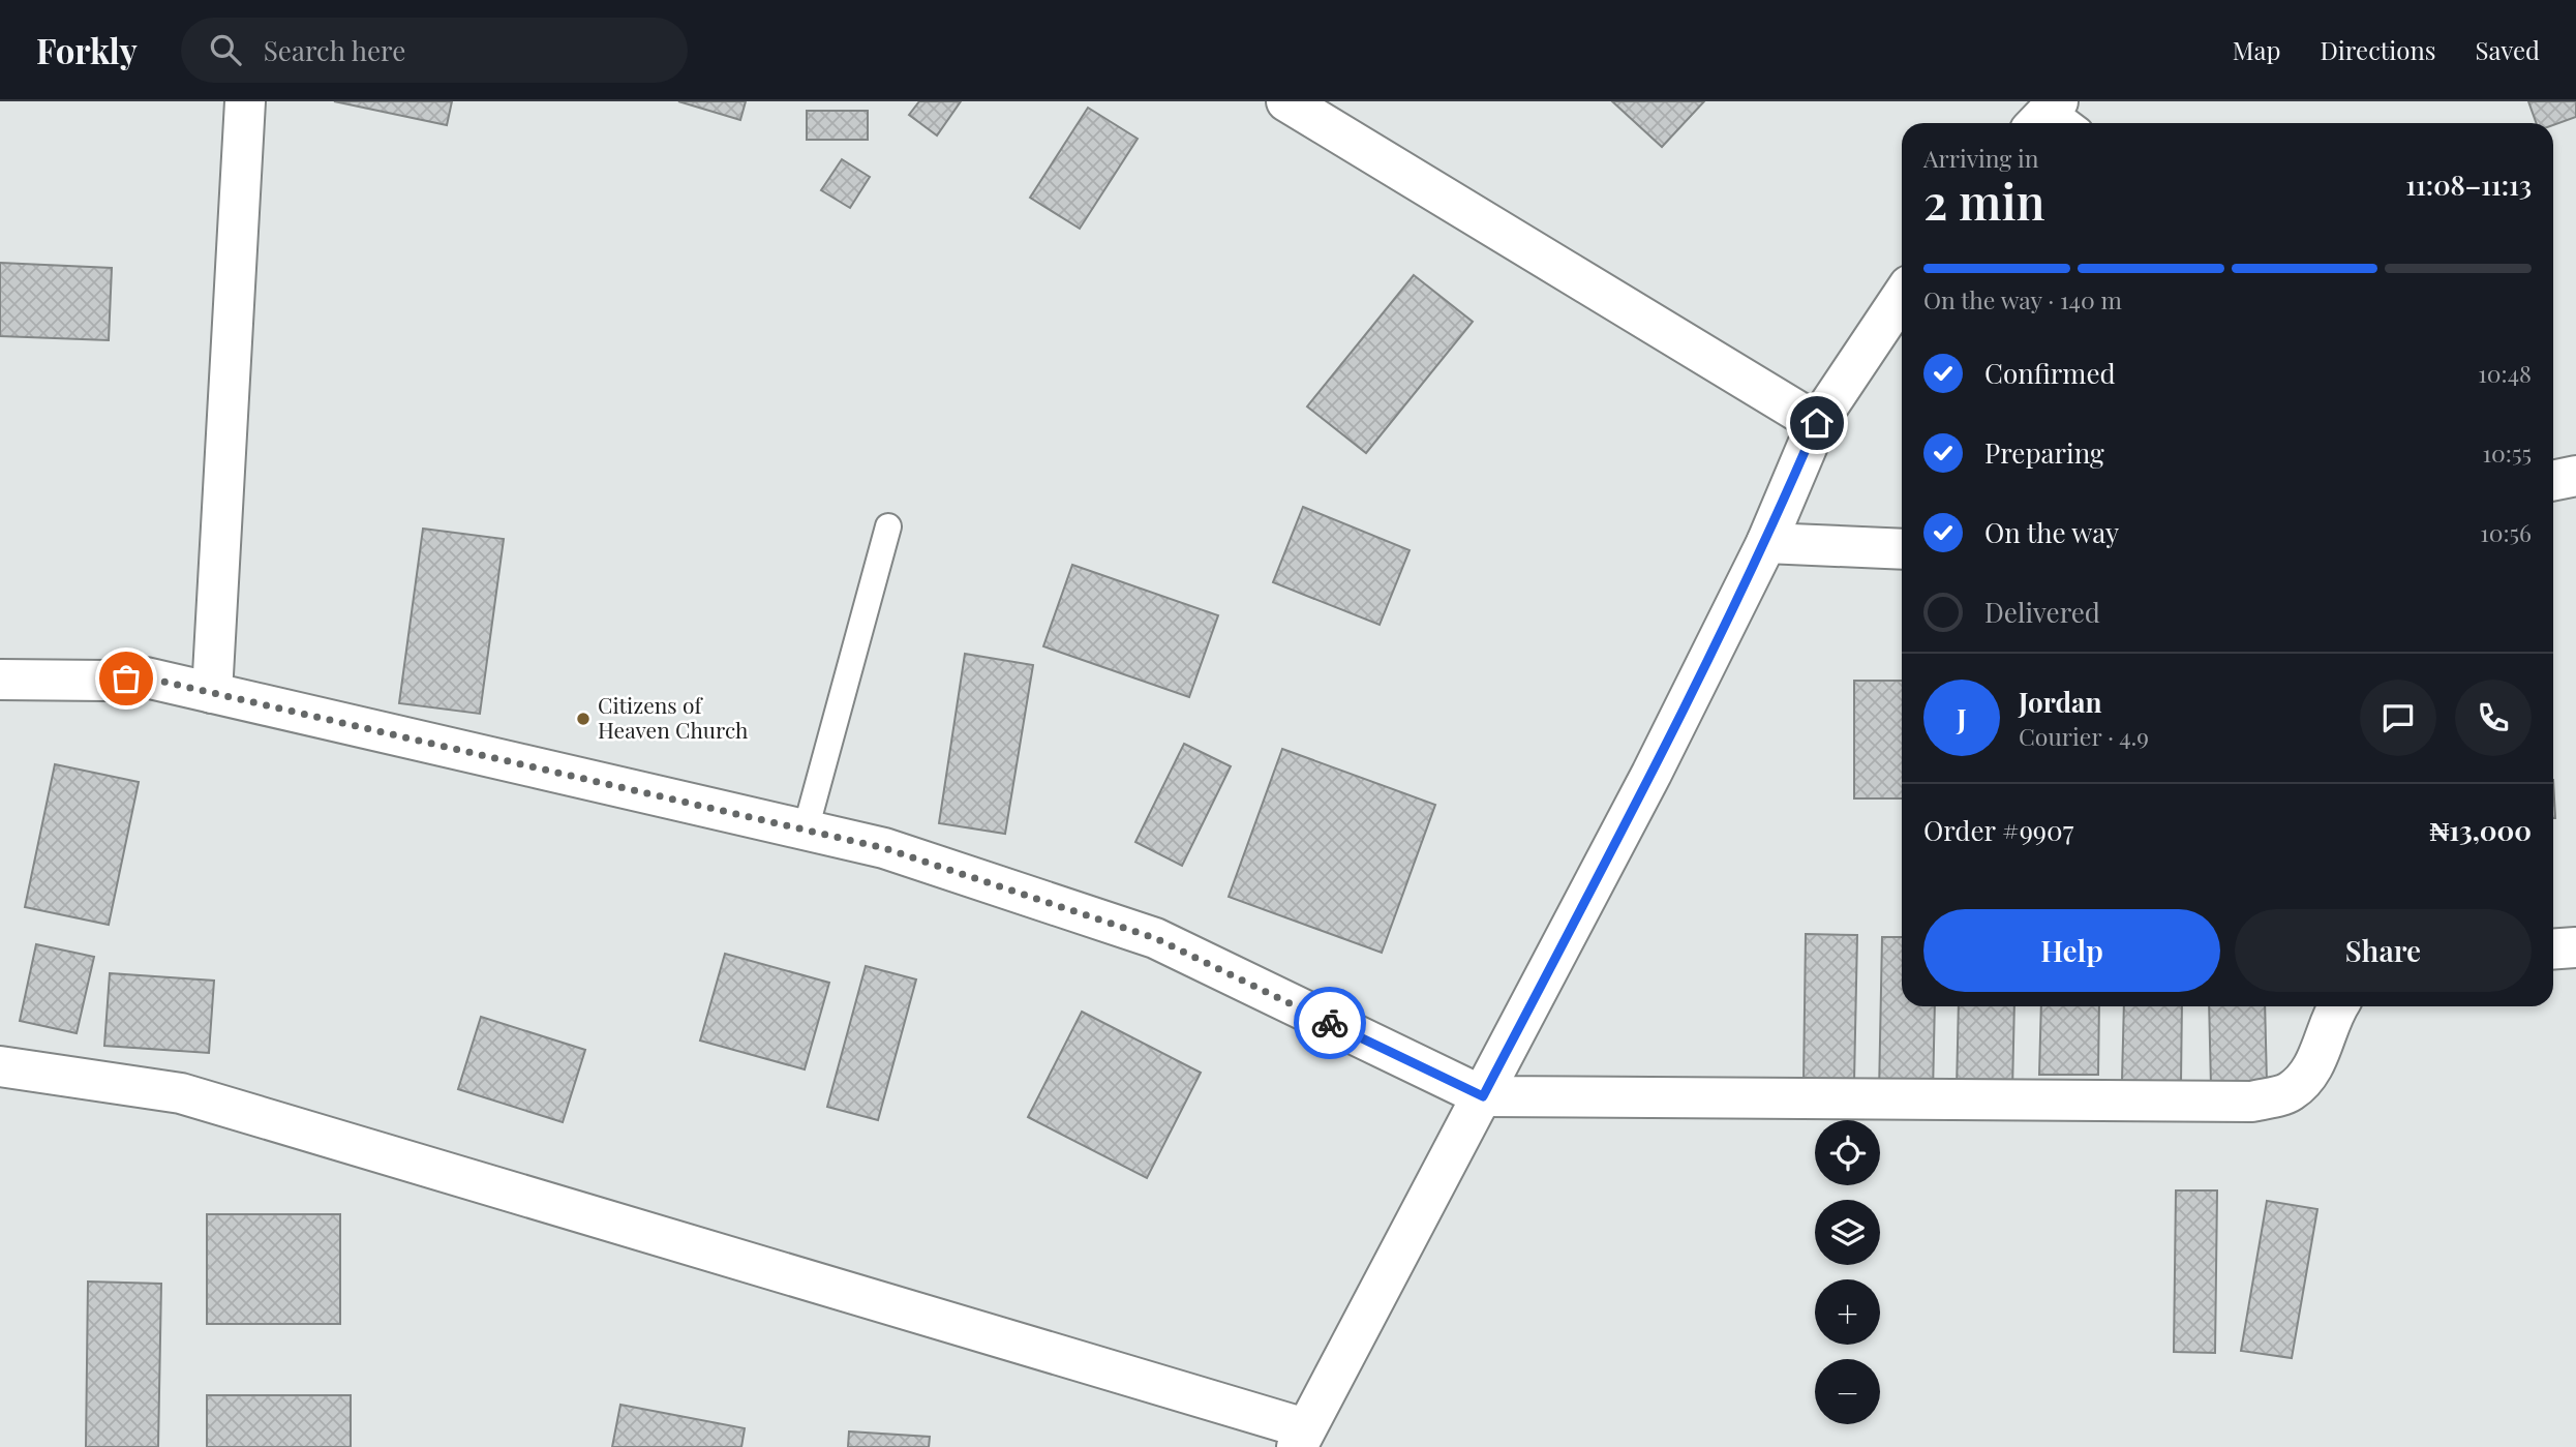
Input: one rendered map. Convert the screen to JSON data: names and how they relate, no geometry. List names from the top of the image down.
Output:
{
  "places": ["Citizens of Heaven Church"],
  "page": {
    "header": "Forkly",
    "search": "Search here",
    "nav": ["Map", "Directions", "Saved"],
    "heading": ["2 min", "Arriving in", "11:08–11:13"],
    "panel": [
      "Jordan",
      "Courier · 4.9",
      "Order #9907",
      "₦13,000"
    ],
    "bar": "On the way · 140 m",
    "list": [
      ["Confirmed", "10:48"],
      ["Preparing", "10:55"],
      ["On the way", "10:56"],
      "Delivered"
    ],
    "round": "J",
    "buttons": ["Help", "Share"],
    "map_buttons": ["+", "−"]
  }
}
